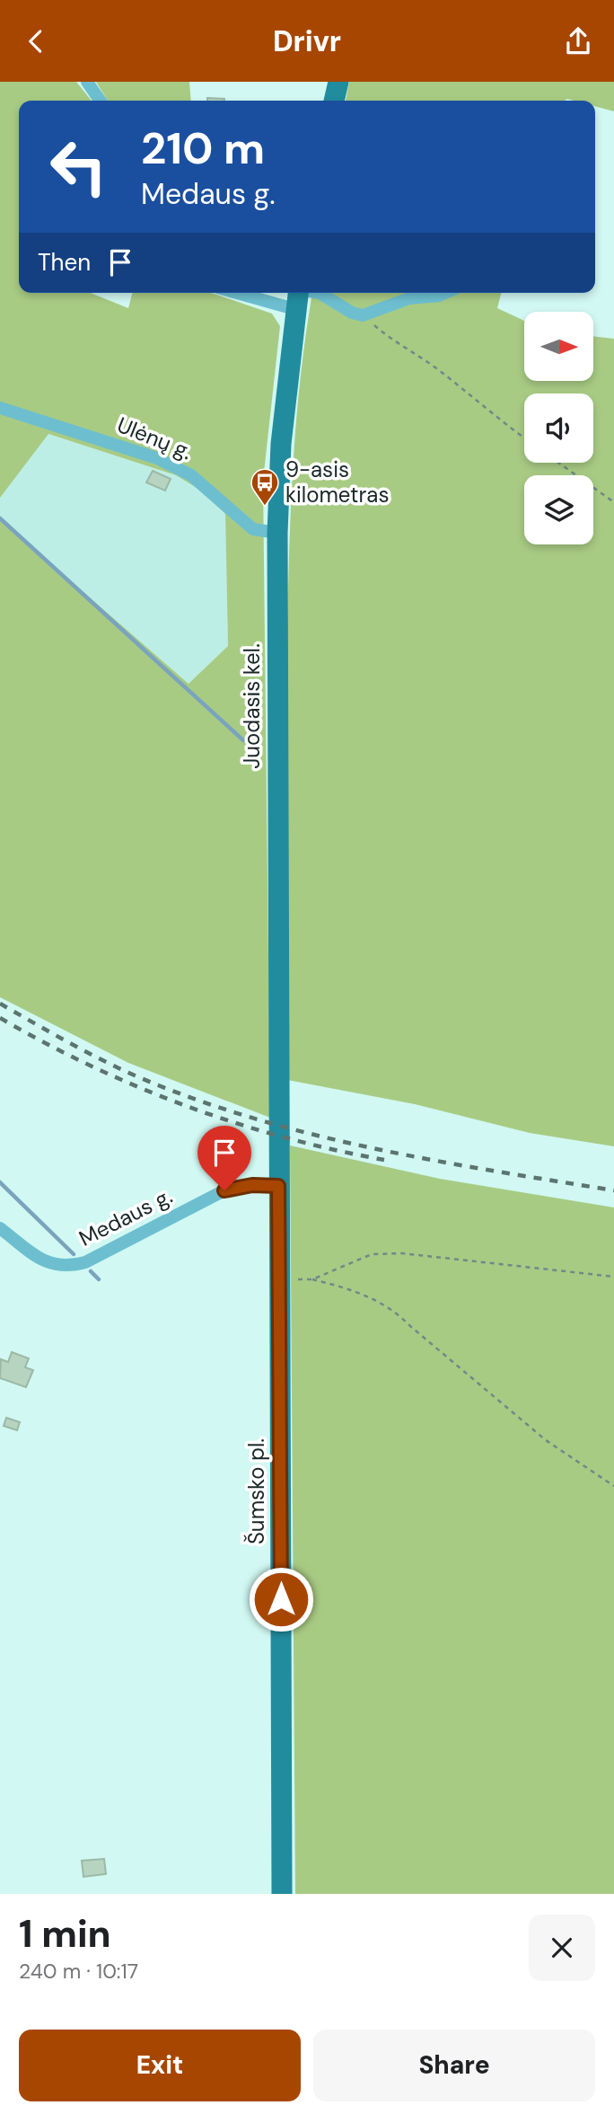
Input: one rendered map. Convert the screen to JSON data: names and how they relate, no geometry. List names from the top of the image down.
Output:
{
  "streets": {
    "main road": ["Juodasis kel.", "Šumsko pl."],
    "street": ["Ulėnų g.", "Medaus g."]
  },
  "crossings": [
    ["Ulėnų g.", "Juodasis kel."],
    ["Juodasis kel.", "Šumsko pl."],
    ["Medaus g.", "Šumsko pl."]
  ],
  "places": {
    "bus stop": ["9-asis kilometras"]
  },
  "north": "right",
  "page": {
    "header": "Drivr",
    "turn": ["210 m", "Medaus g."],
    "then": "Then",
    "heading": ["1 min", "240 m · 10:17"],
    "buttons": ["Exit", "Share"]
  }
}
